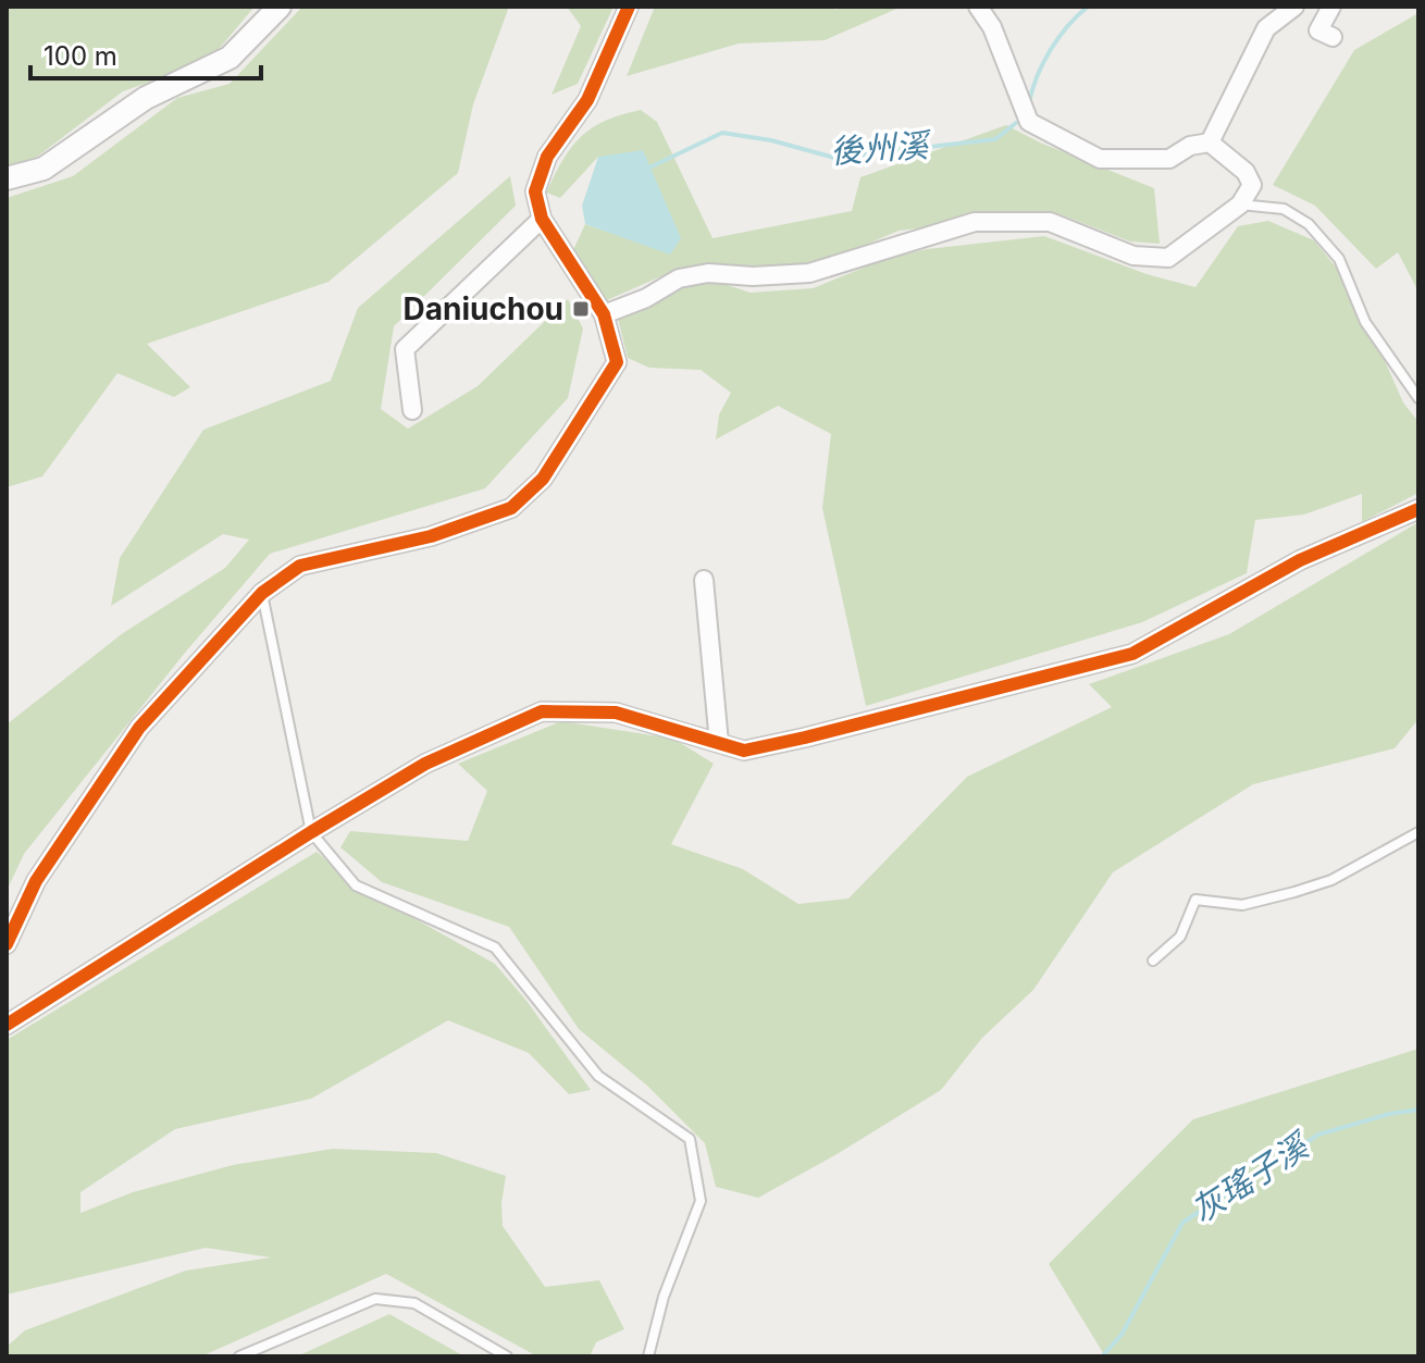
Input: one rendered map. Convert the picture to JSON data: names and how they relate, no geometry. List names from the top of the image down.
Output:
{
  "water": ["後州溪", "灰瑤子溪"],
  "places": {
    "transit": ["Daniuchou"]
  },
  "scale_bar": "100 m"
}
